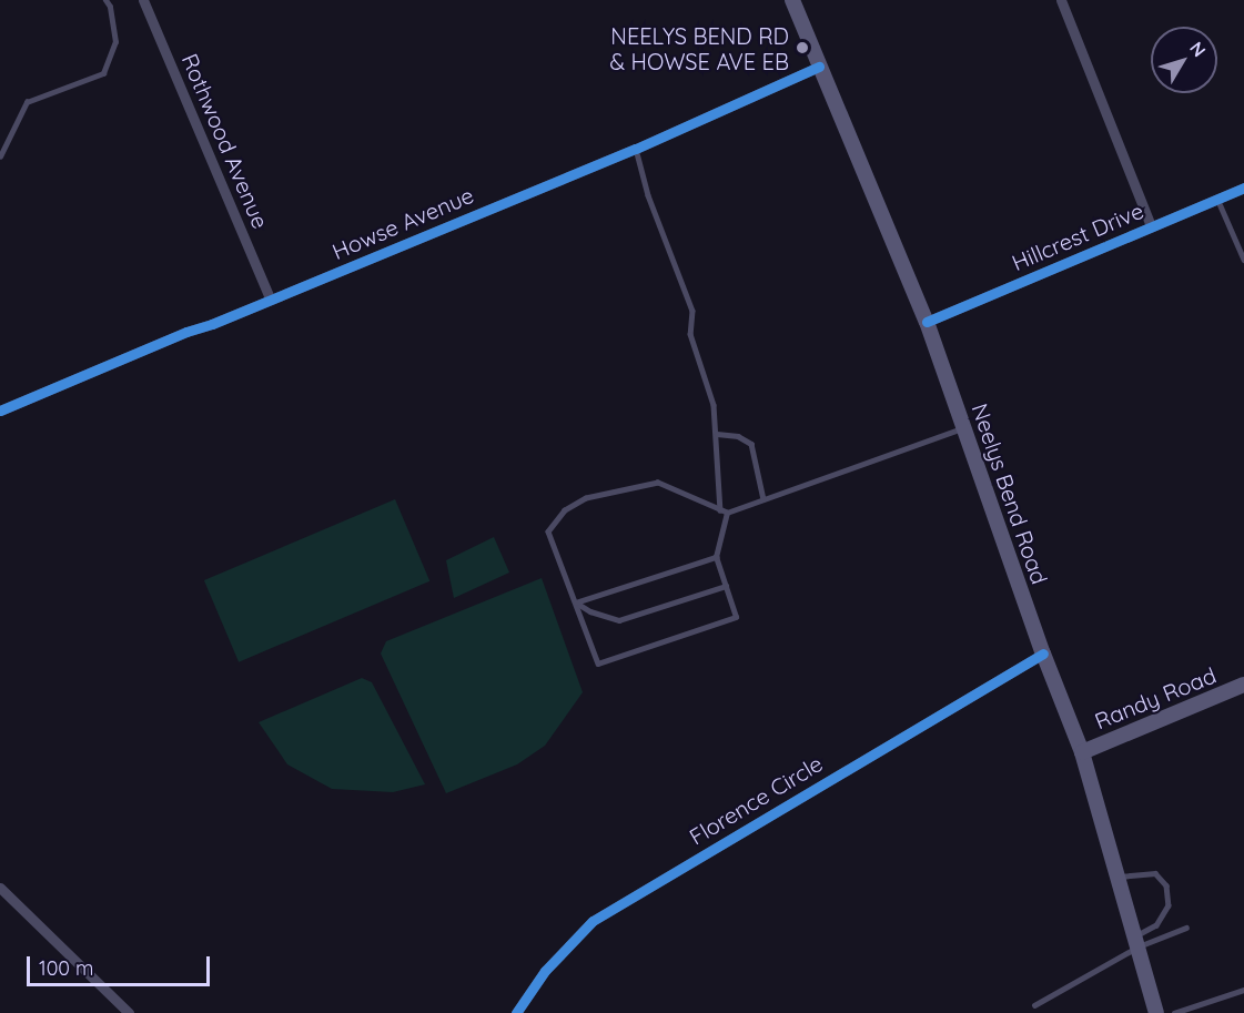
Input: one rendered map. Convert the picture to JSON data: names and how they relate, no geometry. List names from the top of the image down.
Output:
{
  "streets": {
    "main road": ["Neelys Bend Road", "Randy Road"],
    "street": [
      "Rothwood Avenue",
      "Howse Avenue",
      "Hillcrest Drive",
      "Florence Circle"
    ]
  },
  "crossings": [
    ["Rothwood Avenue", "Howse Avenue"],
    ["Howse Avenue", "Neelys Bend Road"],
    ["Hillcrest Drive", "Neelys Bend Road"],
    ["Neelys Bend Road", "Randy Road"],
    ["Neelys Bend Road", "Florence Circle"]
  ],
  "places": ["NEELYS BEND RD & HOWSE AVE EB"],
  "scale_bar": "100 m",
  "north": "top right"
}
